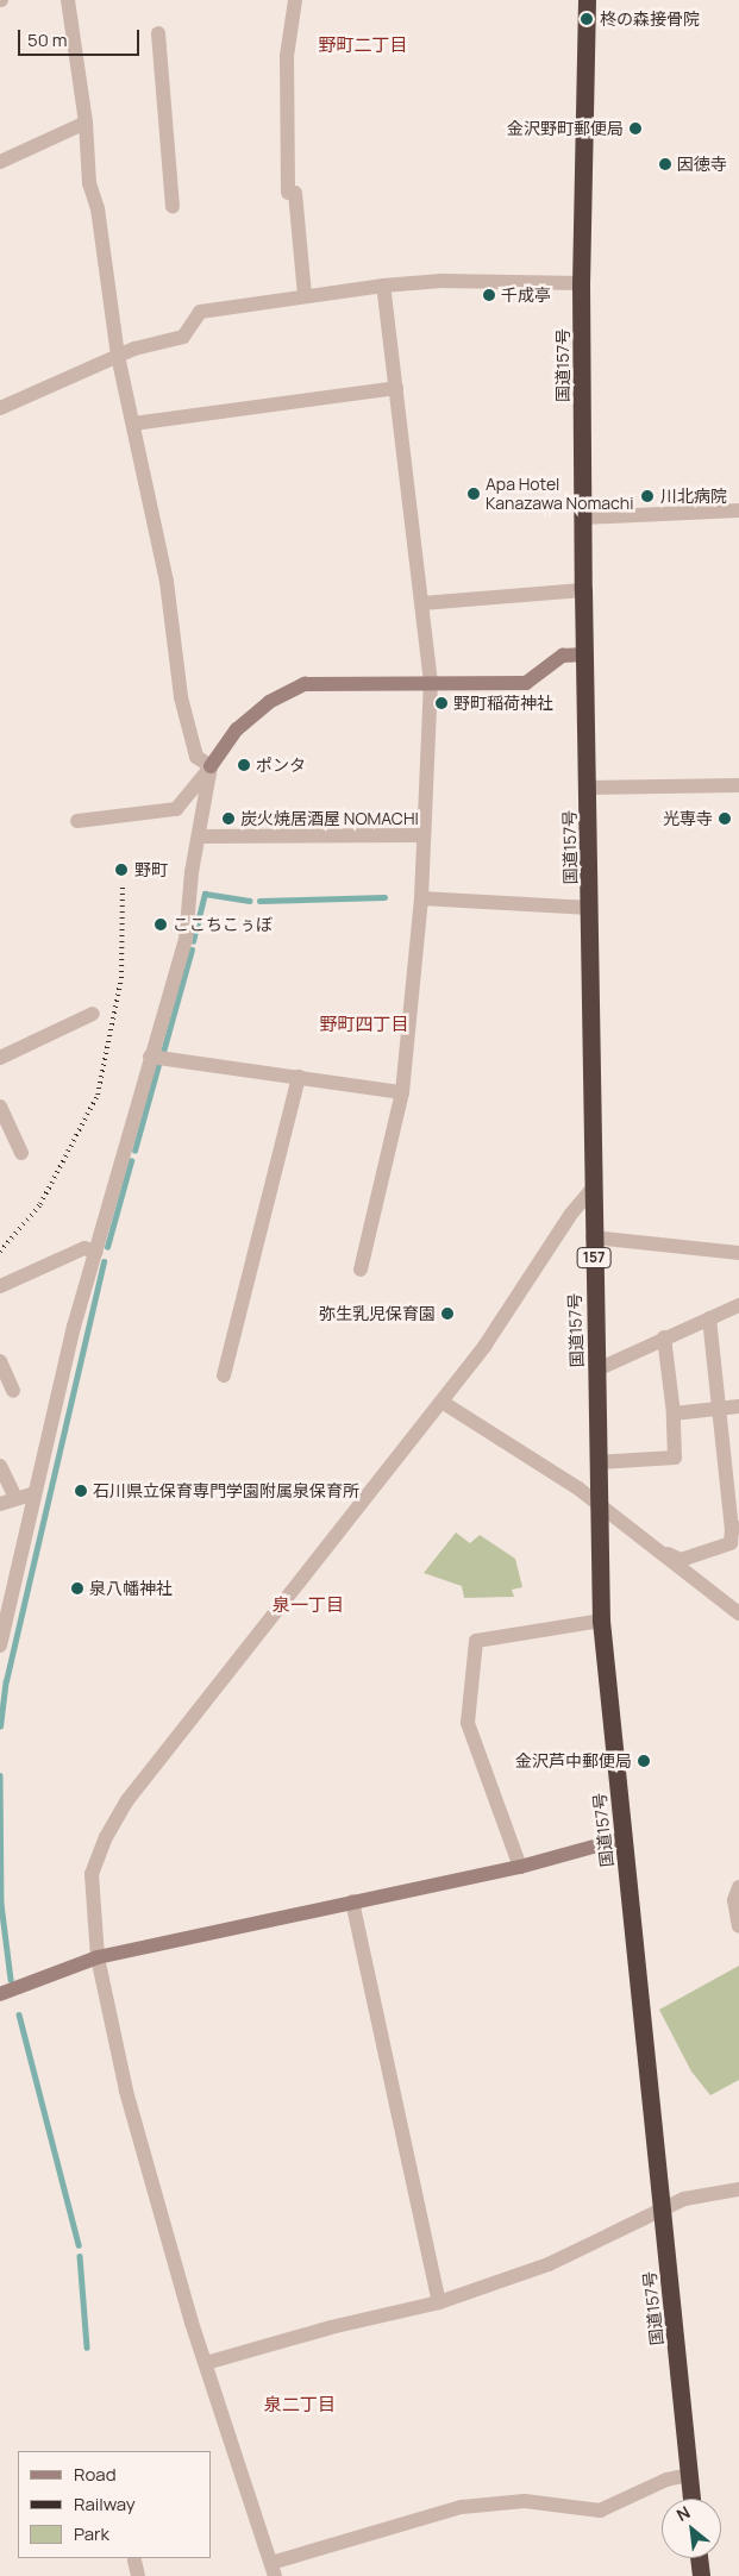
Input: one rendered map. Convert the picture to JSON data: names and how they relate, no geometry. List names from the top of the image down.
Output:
{
  "streets": {
    "highway": ["国道157号", "157"]
  },
  "districts": [
    "野町二丁目",
    "野町四丁目",
    "泉一丁目",
    "泉二丁目"
  ],
  "places": [
    "柊の森接骨院",
    "金沢野町郵便局",
    "因徳寺",
    "千成亭",
    "Apa Hotel Kanazawa Nomachi",
    "川北病院",
    "野町稲荷神社",
    "ポンタ",
    "炭火焼居酒屋 NOMACHI",
    "光専寺",
    "野町",
    "ここちこぅぼ",
    "弥生乳児保育園",
    "石川県立保育専門学園附属泉保育所",
    "泉八幡神社",
    "金沢芦中郵便局"
  ],
  "legend": ["Road", "Railway", "Park"],
  "scale_bar": "50 m",
  "north": "top left"
}
